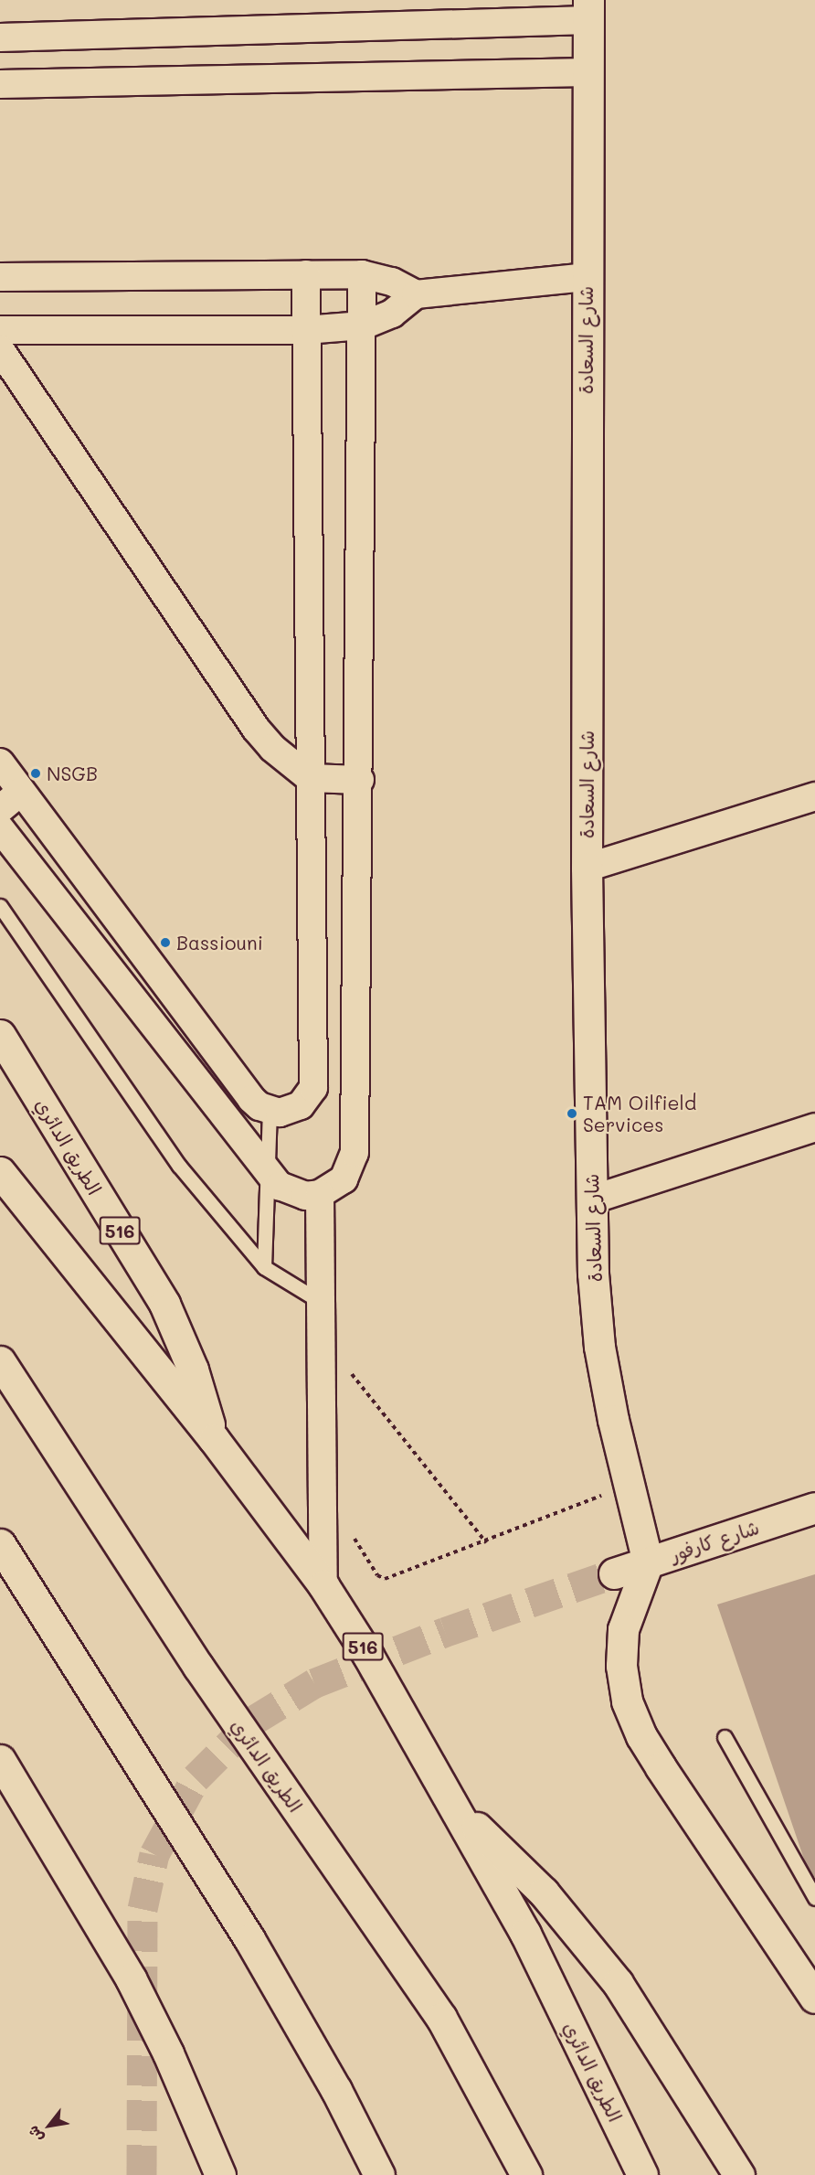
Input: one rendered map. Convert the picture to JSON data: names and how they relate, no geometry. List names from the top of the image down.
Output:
{
  "streets": {
    "main road": [
      "شارع السعادة",
      "الطريق الدائري",
      "516",
      "شارع كارفور"
    ]
  },
  "crossings": [
    ["شارع السعادة", "شارع كارفور"]
  ],
  "places": ["NSGB", "Bassiouni", "TAM Oilfield Services"],
  "north": "bottom left"
}
